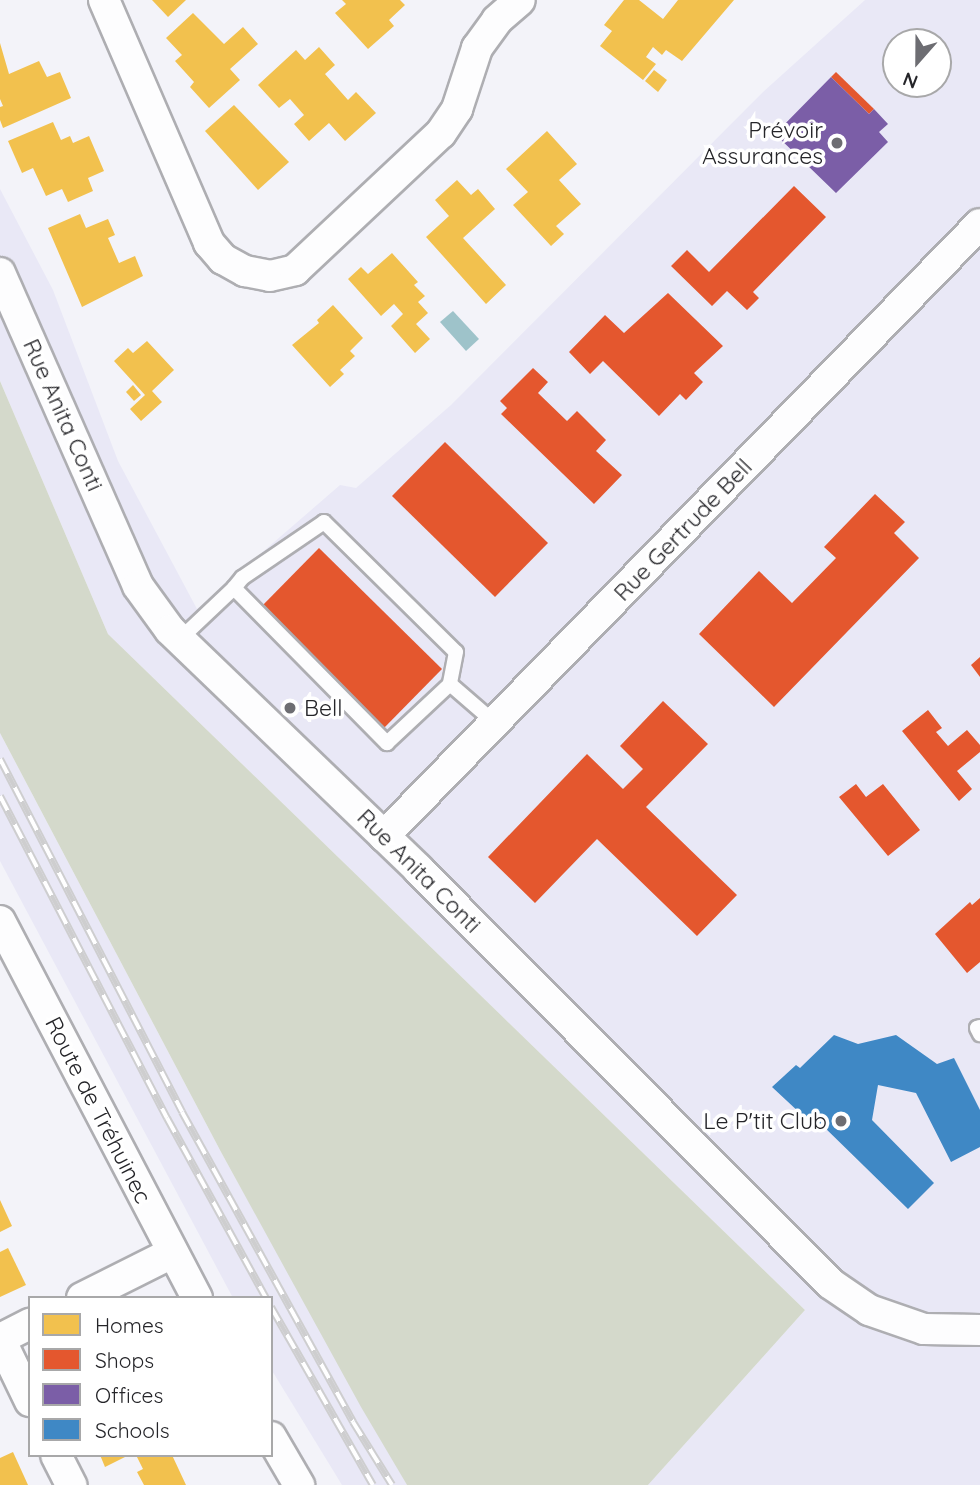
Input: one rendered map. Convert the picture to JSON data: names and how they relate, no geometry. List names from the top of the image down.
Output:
{
  "streets": {
    "street": ["Rue Anita Conti", "Rue Gertrude Bell", "Route de Tréhuinec"]
  },
  "crossings": [
    ["Rue Anita Conti", "Rue Gertrude Bell"]
  ],
  "places": ["Prévoir Assurances", "Bell", "Le P'tit Club"],
  "legend": [
    "Homes",
    "Shops",
    "Offices",
    "Schools"
  ],
  "north": "bottom"
}
